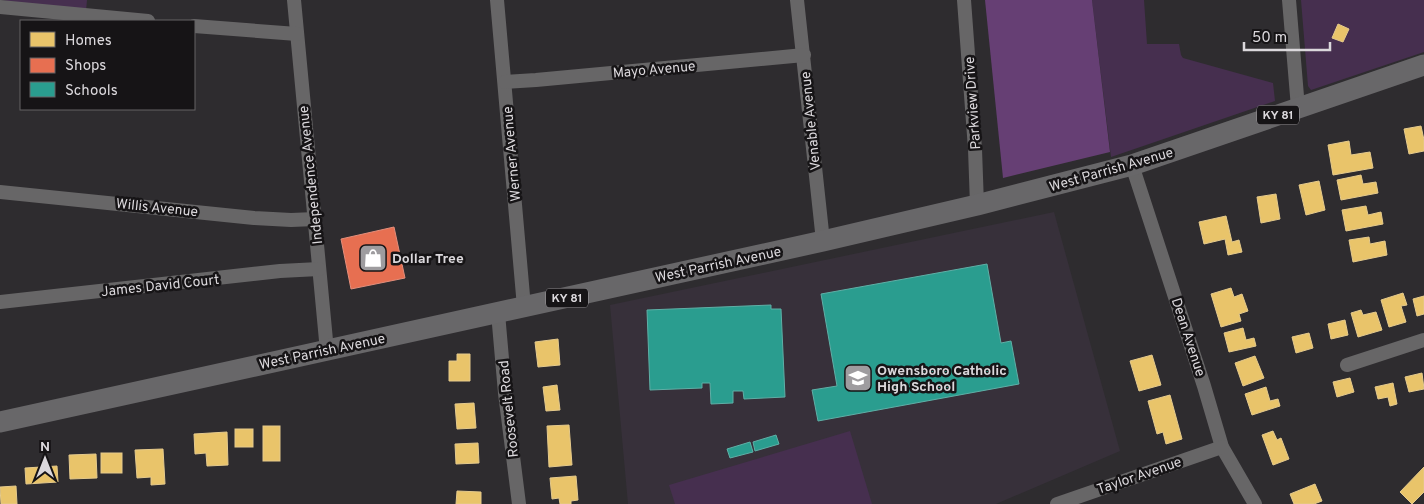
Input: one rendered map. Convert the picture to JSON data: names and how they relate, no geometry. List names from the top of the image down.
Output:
{
  "streets": {
    "main road": ["KY 81", "West Parrish Avenue"],
    "street": [
      "Mayo Avenue",
      "Parkview Drive",
      "Venable Avenue",
      "Werner Avenue",
      "Independence Avenue",
      "Willis Avenue",
      "James David Court",
      "Dean Avenue",
      "Roosevelt Road",
      "Taylor Avenue"
    ]
  },
  "crossings": [
    ["Mayo Avenue", "Venable Avenue"],
    ["Mayo Avenue", "Werner Avenue"],
    ["Parkview Drive", "West Parrish Avenue"],
    ["Venable Avenue", "West Parrish Avenue"],
    ["Werner Avenue", "West Parrish Avenue"],
    ["West Parrish Avenue", "Independence Avenue"],
    ["West Parrish Avenue", "Dean Avenue"],
    ["West Parrish Avenue", "Roosevelt Road"],
    ["Independence Avenue", "Willis Avenue"],
    ["Independence Avenue", "James David Court"],
    ["Dean Avenue", "Taylor Avenue"]
  ],
  "places": {
    "shop": ["Dollar Tree"],
    "school or university": ["Owensboro Catholic High School"]
  },
  "legend": ["Homes", "Shops", "Schools"],
  "scale_bar": "50 m",
  "north": "top"
}
